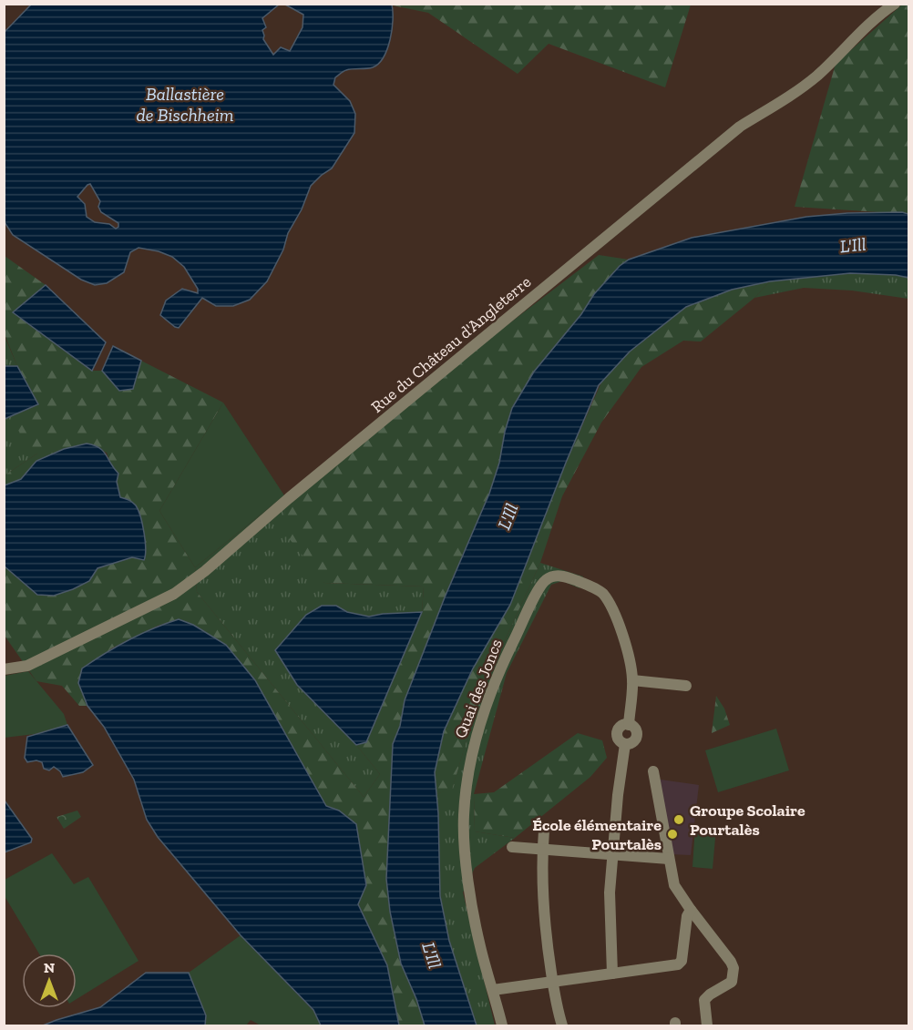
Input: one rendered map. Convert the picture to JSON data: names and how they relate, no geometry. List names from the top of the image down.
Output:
{
  "streets": {
    "street": ["Rue du Château d'Angleterre", "Quai des Joncs"]
  },
  "water": ["Ballastière de Bischheim", "L'Ill"],
  "places": ["Groupe Scolaire Pourtalès", "École élémentaire Pourtalès"],
  "north": "top"
}
